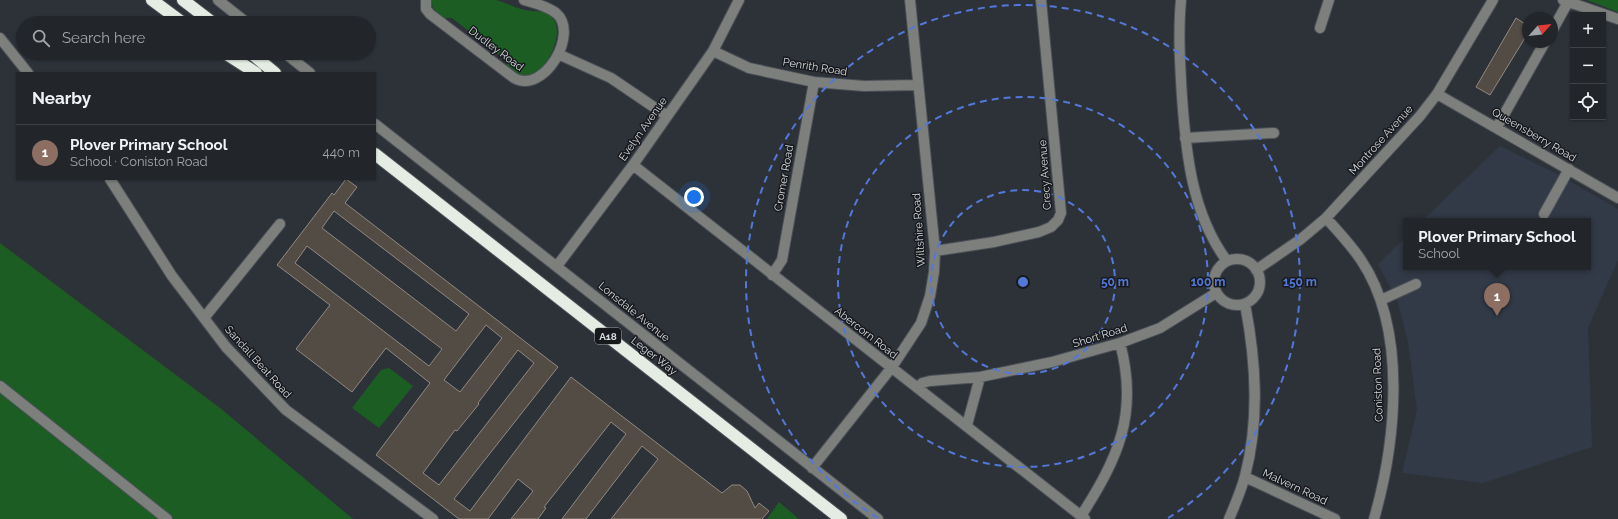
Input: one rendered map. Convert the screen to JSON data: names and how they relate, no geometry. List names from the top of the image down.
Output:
{
  "streets": {
    "highway": ["A18", "Leger Way"],
    "street": [
      "Dudley Road",
      "Penrith Road",
      "Evelyn Avenue",
      "Queensberry Road",
      "Montrose Avenue",
      "Crecy Avenue",
      "Cromer Road",
      "Wiltshire Road",
      "Lonsdale Avenue",
      "Abercorn Road",
      "Short Road",
      "Sandall Beat Road",
      "Coniston Road",
      "Malvern Road"
    ]
  },
  "crossings": [
    ["Penrith Road", "Evelyn Avenue"],
    ["Penrith Road", "Cromer Road"],
    ["Penrith Road", "Wiltshire Road"],
    ["Evelyn Avenue", "Lonsdale Avenue"],
    ["Evelyn Avenue", "Abercorn Road"],
    ["Queensberry Road", "Montrose Avenue"],
    ["Montrose Avenue", "Short Road"],
    ["Montrose Avenue", "Coniston Road"],
    ["Crecy Avenue", "Wiltshire Road"],
    ["Cromer Road", "Abercorn Road"],
    ["Wiltshire Road", "Lonsdale Avenue"],
    ["Wiltshire Road", "Abercorn Road"],
    ["Abercorn Road", "Short Road"]
  ],
  "north": "top right",
  "page": {
    "map_buttons": ["+", "−"],
    "search": "Search here",
    "heading": "Nearby",
    "list": [
      {
        "mark": "1",
        "name": "Plover Primary School",
        "note": "School · Coniston Road",
        "value": "440 m"
      }
    ],
    "popup": ["Plover Primary School", "School"],
    "pins": "1"
  },
  "rings": ["50 m", "100 m", "150 m"]
}
